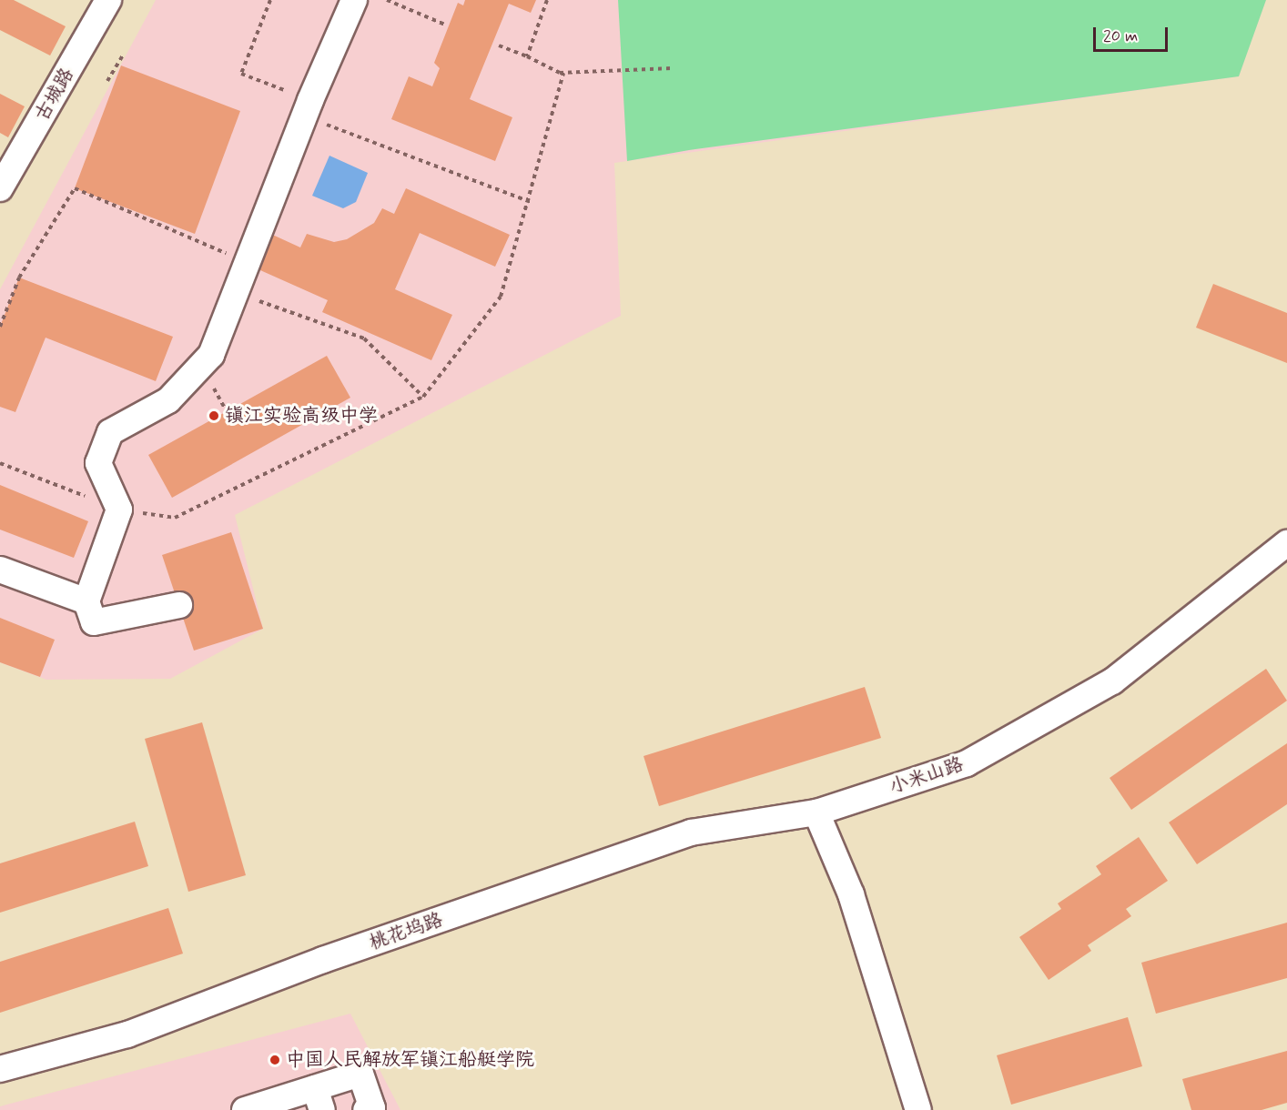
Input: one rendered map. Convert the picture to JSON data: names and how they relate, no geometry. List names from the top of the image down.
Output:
{
  "streets": {
    "street": ["古城路", "小米山路", "桃花坞路"]
  },
  "crossings": [
    ["小米山路", "桃花坞路"]
  ],
  "places": ["镇江实验高级中学", "中国人民解放军镇江船艇学院"],
  "scale_bar": "20 m"
}
